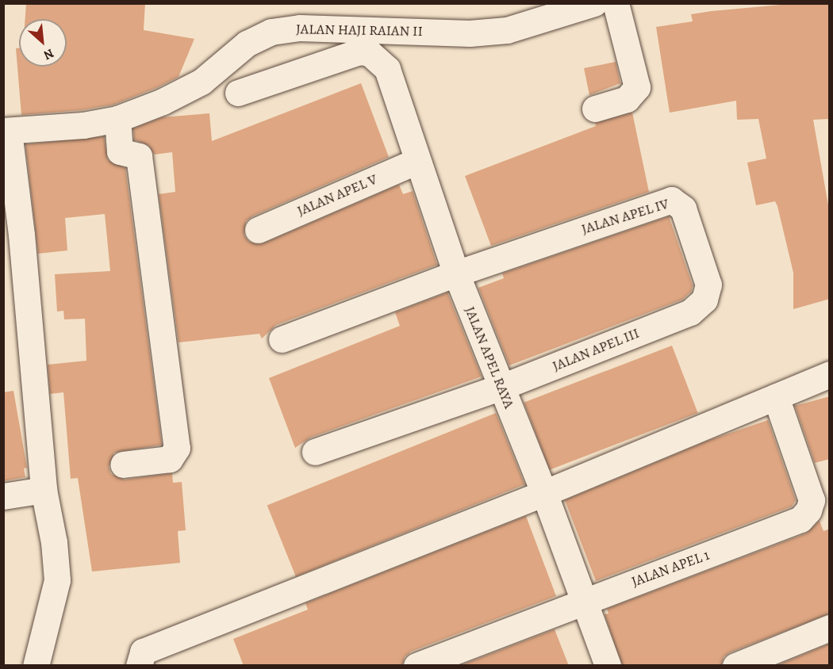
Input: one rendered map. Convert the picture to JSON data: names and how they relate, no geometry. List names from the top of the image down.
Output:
{
  "streets": {
    "street": [
      "JALAN HAJI RAIAN II",
      "JALAN APEL V",
      "JALAN APEL IV",
      "JALAN APEL III",
      "JALAN APEL RAYA",
      "JALAN APEL 1"
    ]
  },
  "crossings": [
    ["JALAN APEL V", "JALAN APEL RAYA"],
    ["JALAN APEL IV", "JALAN APEL III"],
    ["JALAN APEL IV", "JALAN APEL RAYA"],
    ["JALAN APEL III", "JALAN APEL RAYA"],
    ["JALAN APEL RAYA", "JALAN APEL 1"]
  ],
  "north": "bottom right"
}
